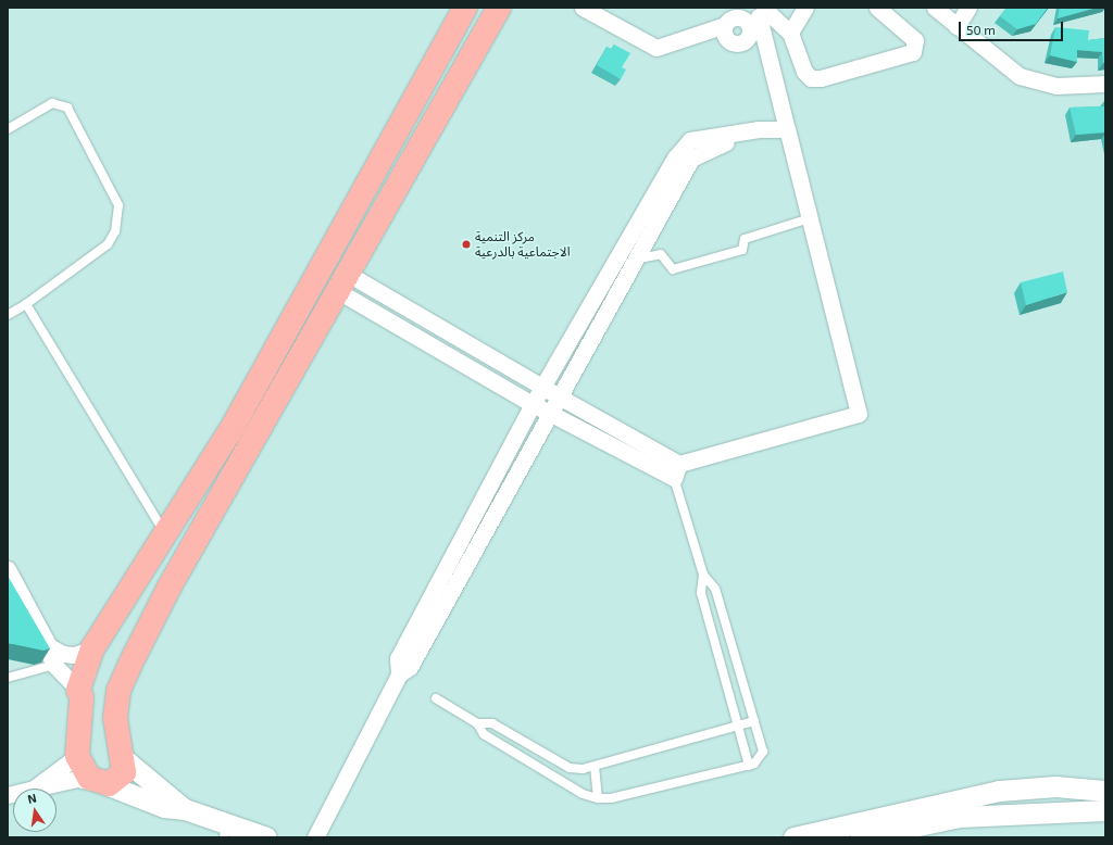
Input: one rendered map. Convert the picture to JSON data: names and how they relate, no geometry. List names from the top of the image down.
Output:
{
  "places": ["مركز التنمية الاجتماعية بالدرعية"],
  "scale_bar": "50 m",
  "north": "top"
}
